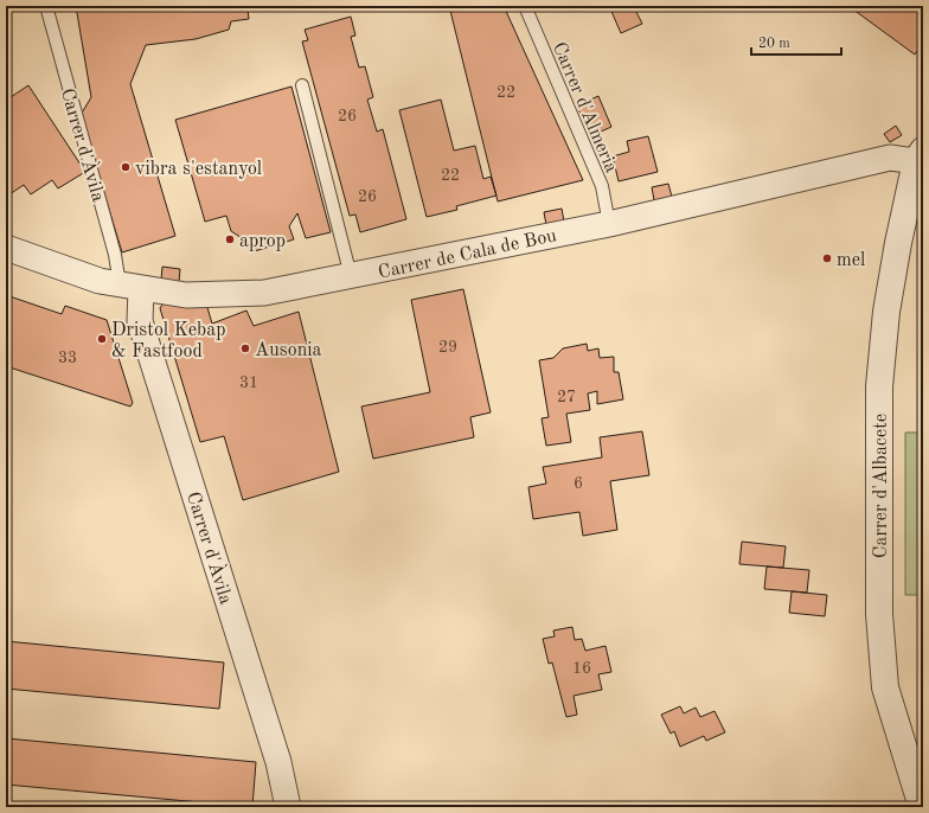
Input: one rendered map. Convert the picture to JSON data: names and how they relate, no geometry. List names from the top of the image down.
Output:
{
  "streets": {
    "street": ["Carrer d'Àvila", "Carrer de Cala de Bou", "Carrer d'Albacete"],
    "lane": ["Carrer d'Almeria"]
  },
  "crossings": [
    ["Carrer d'Almeria", "Carrer de Cala de Bou"],
    ["Carrer d'Àvila", "Carrer de Cala de Bou"],
    ["Carrer de Cala de Bou", "Carrer d'Albacete"]
  ],
  "places": [
    "vibra s'estanyol",
    "aprop",
    "mel",
    "Dristol Kebap & Fastfood",
    "Ausonia"
  ],
  "house_numbers": [
    "22",
    "26",
    "22",
    "26",
    "29",
    "33",
    "31",
    "27",
    "6",
    "16"
  ],
  "scale_bar": "20 m"
}
